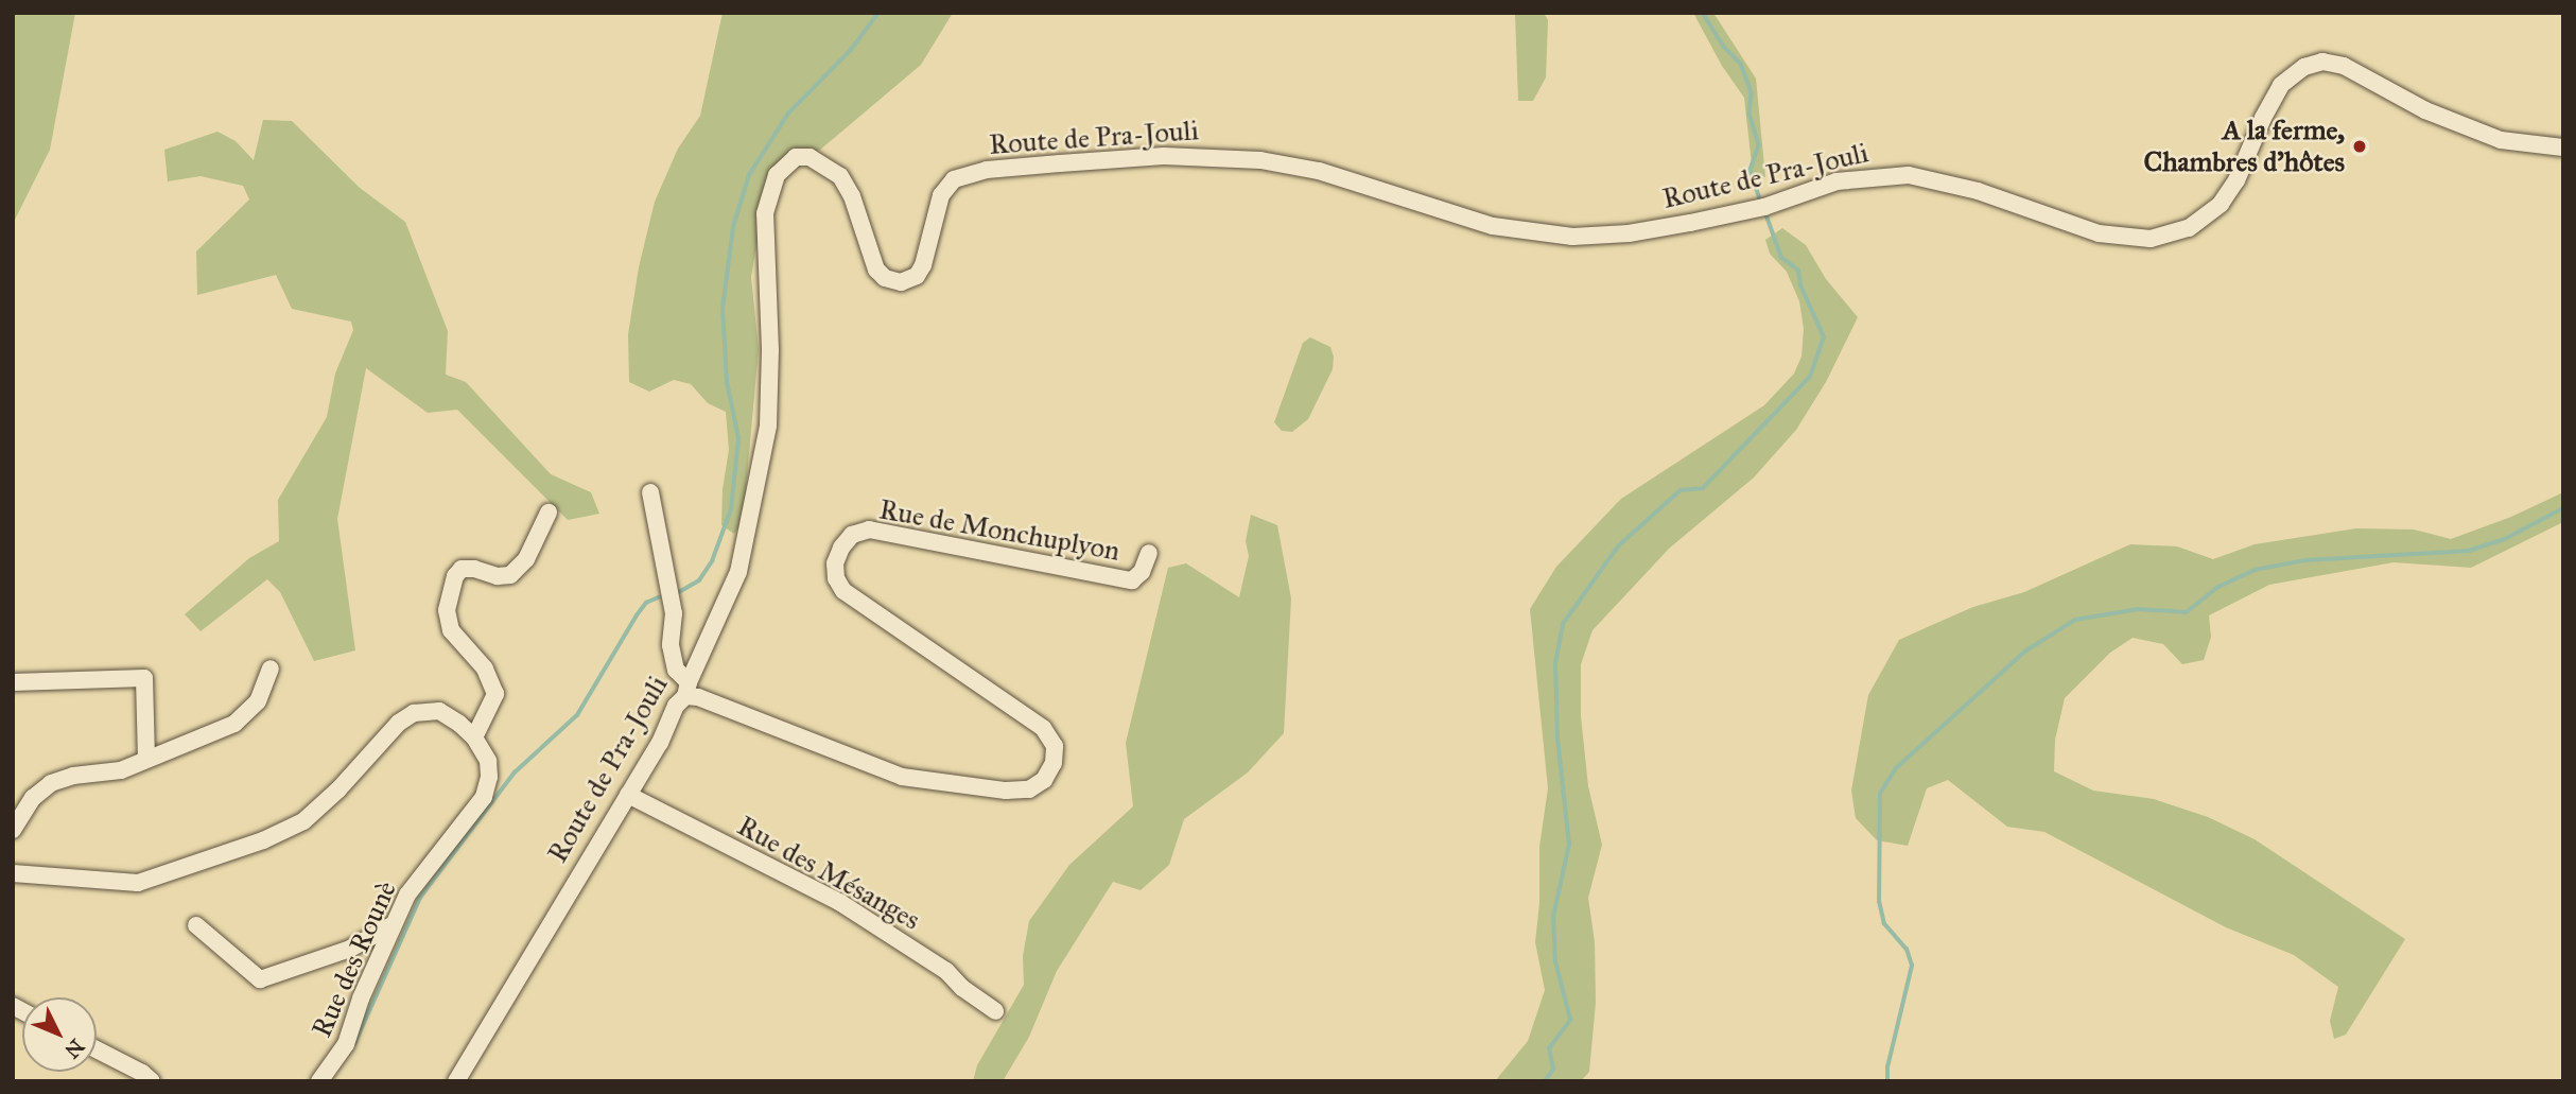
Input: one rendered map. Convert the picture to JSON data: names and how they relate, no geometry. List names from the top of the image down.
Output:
{
  "streets": {
    "street": [
      "Route de Pra-Jouli",
      "Rue de Monchuplyon",
      "Rue des Mésanges",
      "Rue des Rounè"
    ]
  },
  "crossings": [
    ["Route de Pra-Jouli", "Rue de Monchuplyon"],
    ["Route de Pra-Jouli", "Rue des Mésanges"]
  ],
  "places": ["A la ferme, Chambres d'hôtes"],
  "north": "bottom right"
}
